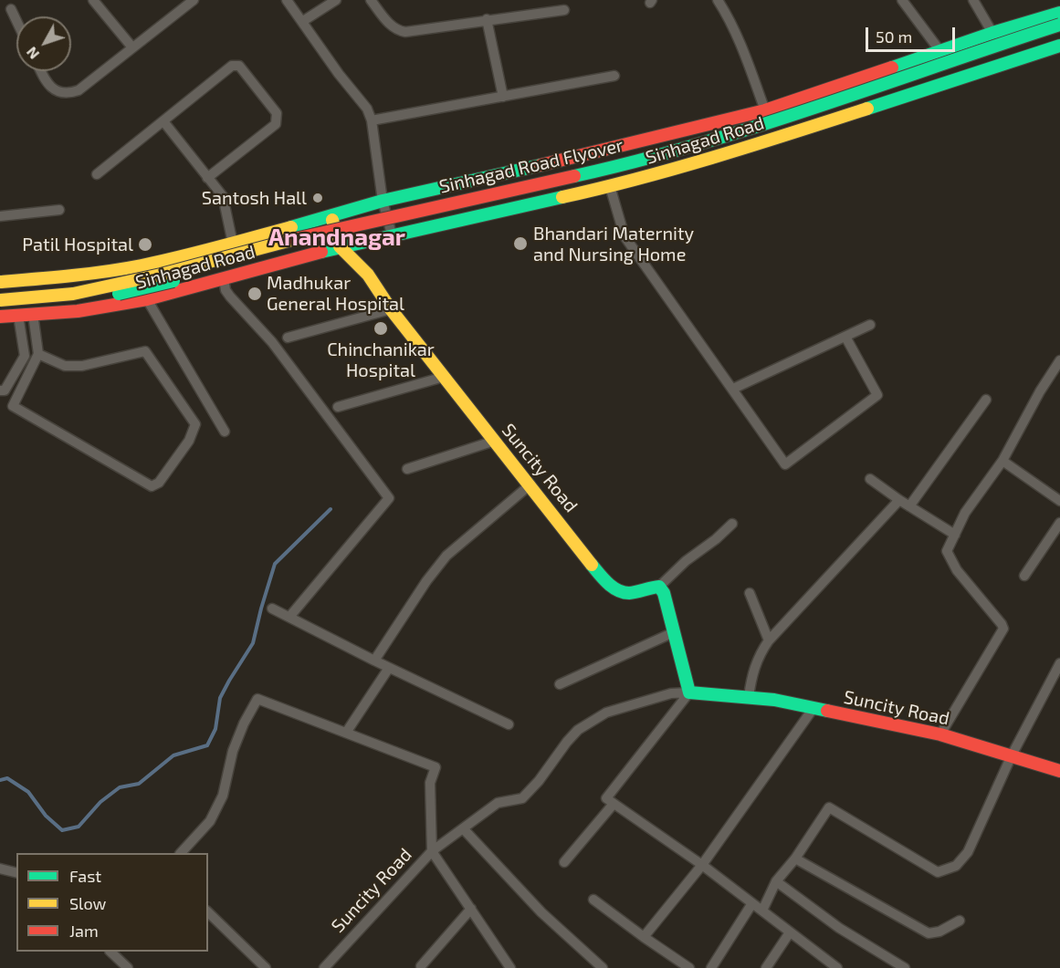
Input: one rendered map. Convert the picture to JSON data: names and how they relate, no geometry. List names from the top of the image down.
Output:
{
  "streets": {
    "main road": ["Sinhagad Road", "Sinhagad Road Flyover", "Suncity Road"]
  },
  "crossings": [
    ["Sinhagad Road", "Suncity Road"]
  ],
  "districts": ["Anandnagar"],
  "places": [
    "Santosh Hall",
    "Bhandari Maternity and Nursing Home",
    "Patil Hospital",
    "Madhukar General Hospital",
    "Chinchanikar Hospital"
  ],
  "legend": ["Fast", "Slow", "Jam"],
  "scale_bar": "50 m",
  "north": "bottom left"
}
